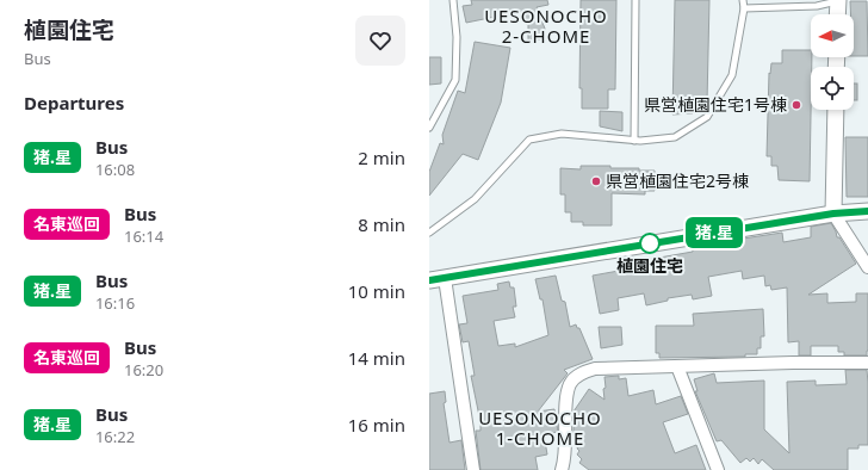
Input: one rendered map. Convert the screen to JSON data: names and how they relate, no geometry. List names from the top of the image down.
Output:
{
  "districts": ["UESONOCHO 2-CHOME", "UESONOCHO 1-CHOME"],
  "places": ["県営植園住宅1号棟", "県営植園住宅2号棟", "植園住宅"],
  "lines": ["bus line 猪.星"],
  "north": "left",
  "page": {
    "heading": [
      ["植園住宅", "Bus"],
      "Departures"
    ],
    "on_map": "猪.星",
    "list": [
      {
        "mark": "猪.星",
        "name": "Bus",
        "note": "16:08",
        "value": "2 min"
      },
      {
        "mark": "名東巡回",
        "name": "Bus",
        "note": "16:14",
        "value": "8 min"
      },
      {
        "mark": "猪.星",
        "name": "Bus",
        "note": "16:16",
        "value": "10 min"
      },
      {
        "mark": "名東巡回",
        "name": "Bus",
        "note": "16:20",
        "value": "14 min"
      },
      {
        "mark": "猪.星",
        "name": "Bus",
        "note": "16:22",
        "value": "16 min"
      }
    ]
  }
}
